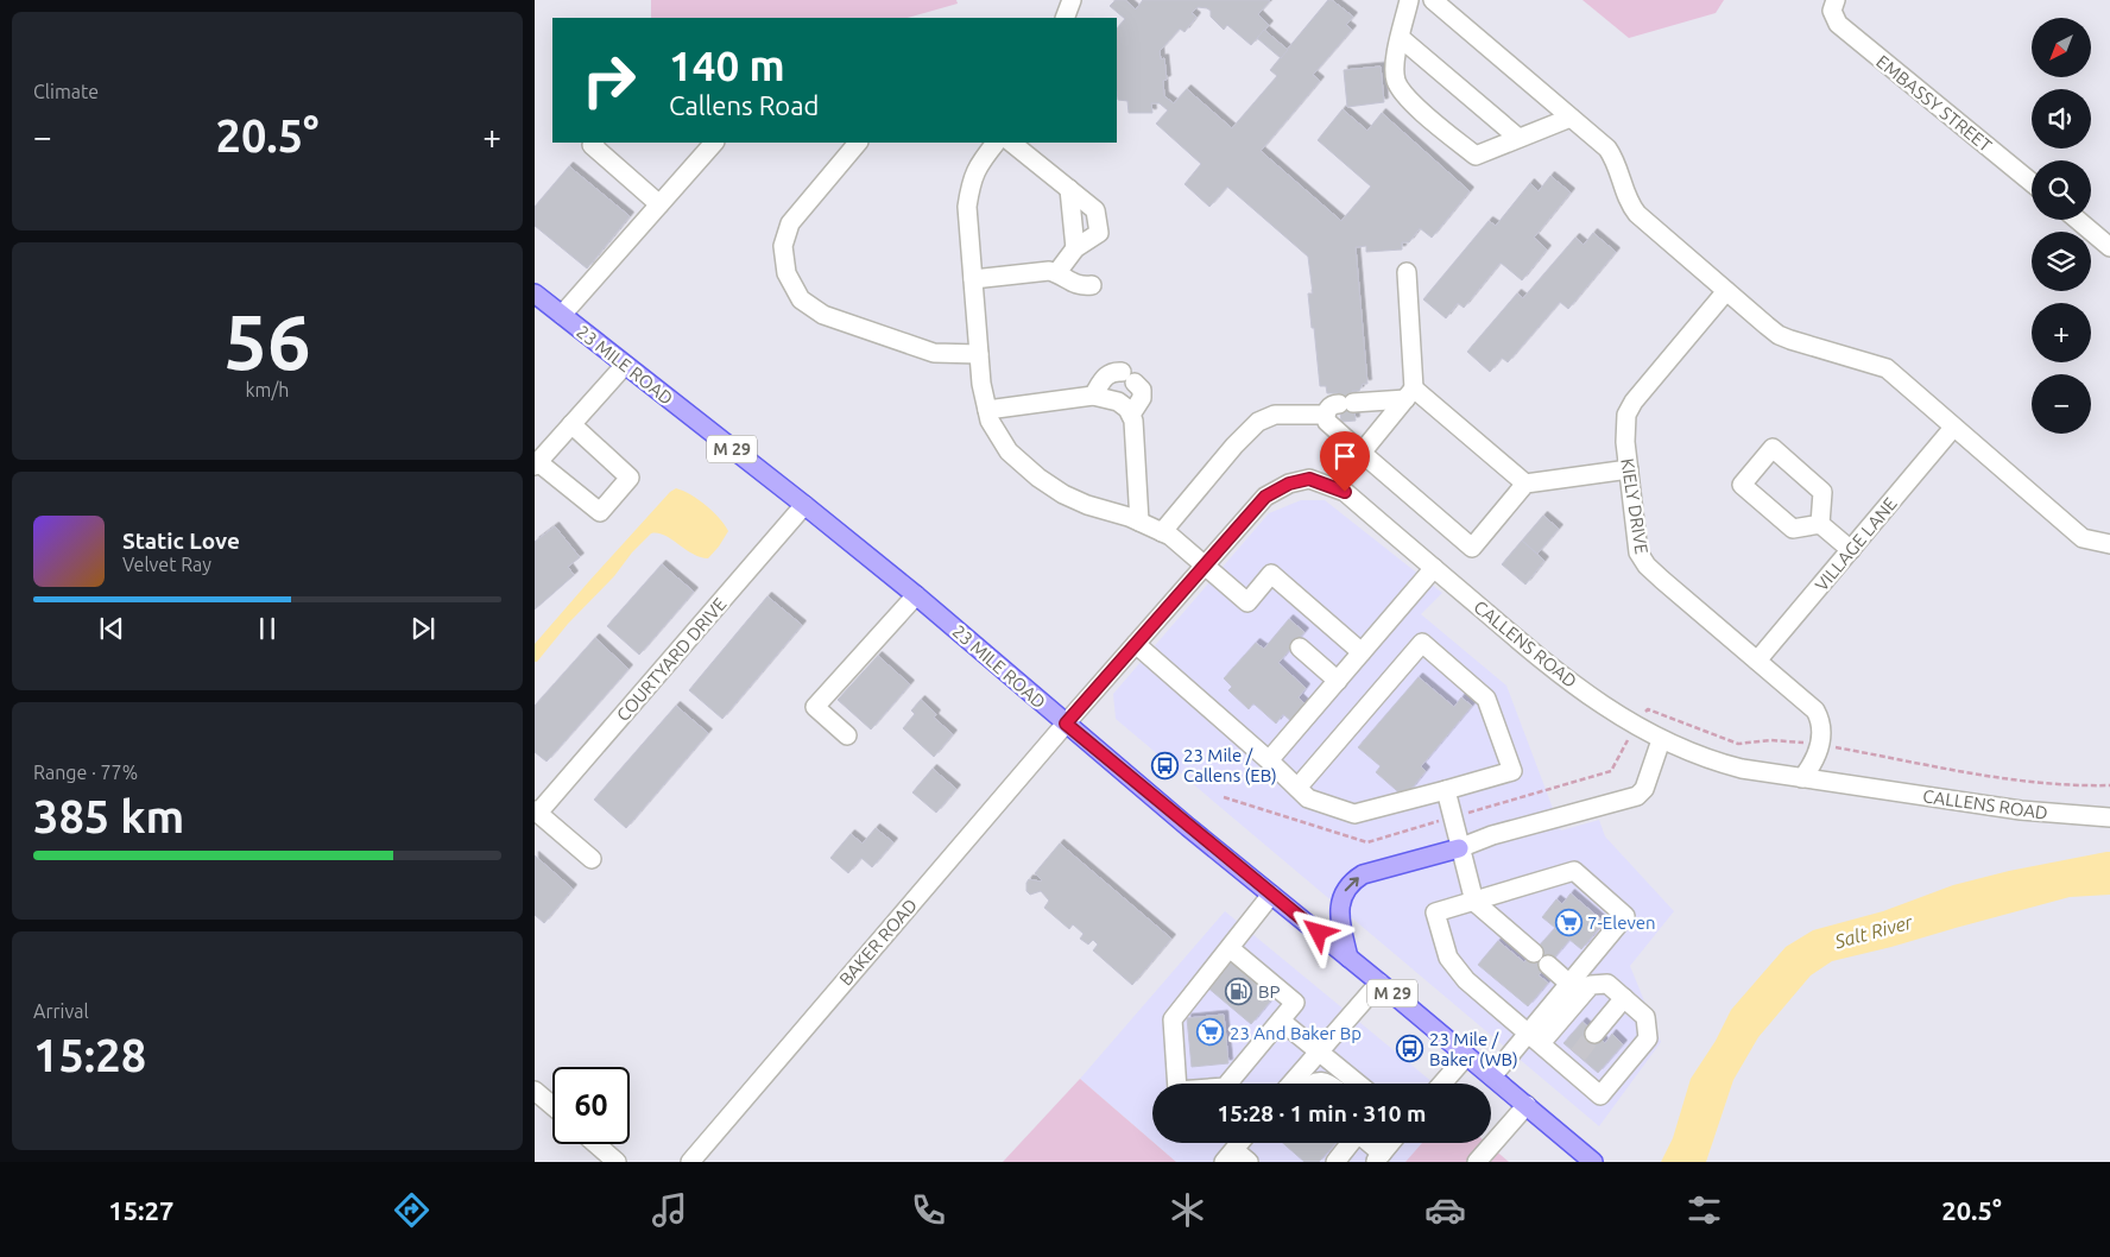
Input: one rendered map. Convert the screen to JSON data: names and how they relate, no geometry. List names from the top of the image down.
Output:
{
  "streets": {
    "main road": ["23 MILE ROAD", "M 29"],
    "street": [
      "EMBASSY STREET",
      "KIELY DRIVE",
      "VILLAGE LANE",
      "CALLENS ROAD",
      "COURTYARD DRIVE",
      "BAKER ROAD"
    ]
  },
  "crossings": [
    ["23 MILE ROAD", "CALLENS ROAD"],
    ["23 MILE ROAD", "COURTYARD DRIVE"],
    ["23 MILE ROAD", "BAKER ROAD"],
    ["KIELY DRIVE", "VILLAGE LANE"],
    ["KIELY DRIVE", "CALLENS ROAD"],
    ["CALLENS ROAD", "BAKER ROAD"]
  ],
  "water": ["Salt River"],
  "places": {
    "bus stop": ["23 Mile / Callens (EB)", "23 Mile / Baker (WB)"],
    "supermarket": ["7-Eleven", "23 And Baker Bp"],
    "fuel station": ["BP"]
  },
  "north": "bottom left",
  "page": {
    "tile": [
      "Climate",
      ["56", "km/h"],
      ["Range · 77%", "385 km"],
      ["Arrival", "15:28"]
    ],
    "map_buttons": ["+", "−"],
    "turn": ["140 m", "Callens Road"],
    "heat": ["−", "20.5°", "+"],
    "song": ["Static Love", "Velvet Ray"],
    "limit": "60",
    "trip": "15:28 · 1 min · 310 m",
    "tabs": ["15:27", "20.5°"]
  }
}
